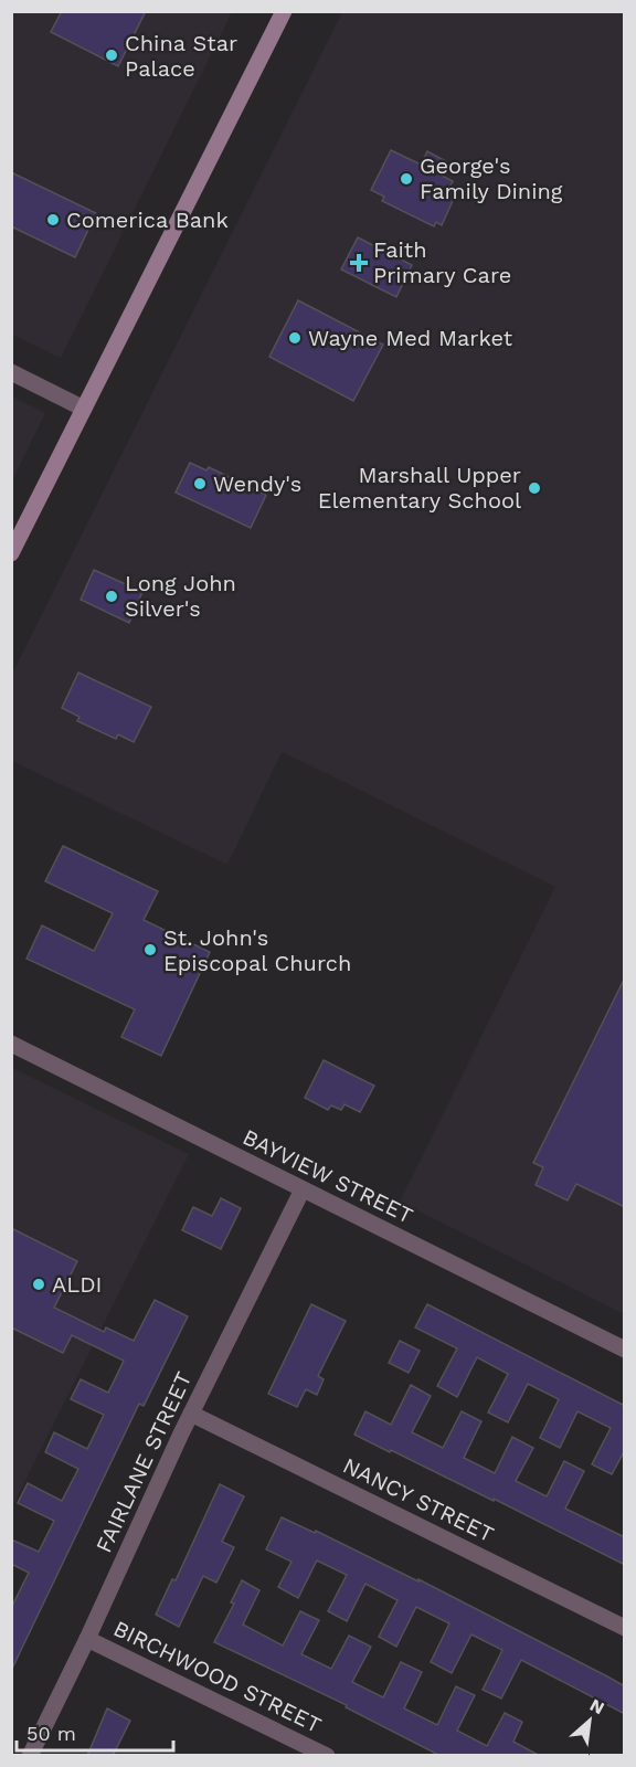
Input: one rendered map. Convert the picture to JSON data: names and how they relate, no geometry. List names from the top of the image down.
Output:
{
  "streets": {
    "street": [
      "BAYVIEW STREET",
      "FAIRLANE STREET",
      "NANCY STREET",
      "BIRCHWOOD STREET"
    ]
  },
  "crossings": [
    ["BAYVIEW STREET", "FAIRLANE STREET"],
    ["FAIRLANE STREET", "NANCY STREET"],
    ["FAIRLANE STREET", "BIRCHWOOD STREET"]
  ],
  "places": {
    "other": [
      "China Star Palace",
      "George's Family Dining",
      "Comerica Bank",
      "Wayne Med Market",
      "Wendy's",
      "Marshall Upper Elementary School",
      "Long John Silver's",
      "St. John's Episcopal Church",
      "ALDI"
    ],
    "health": ["Faith Primary Care"]
  },
  "scale_bar": "50 m",
  "north": "top right"
}
